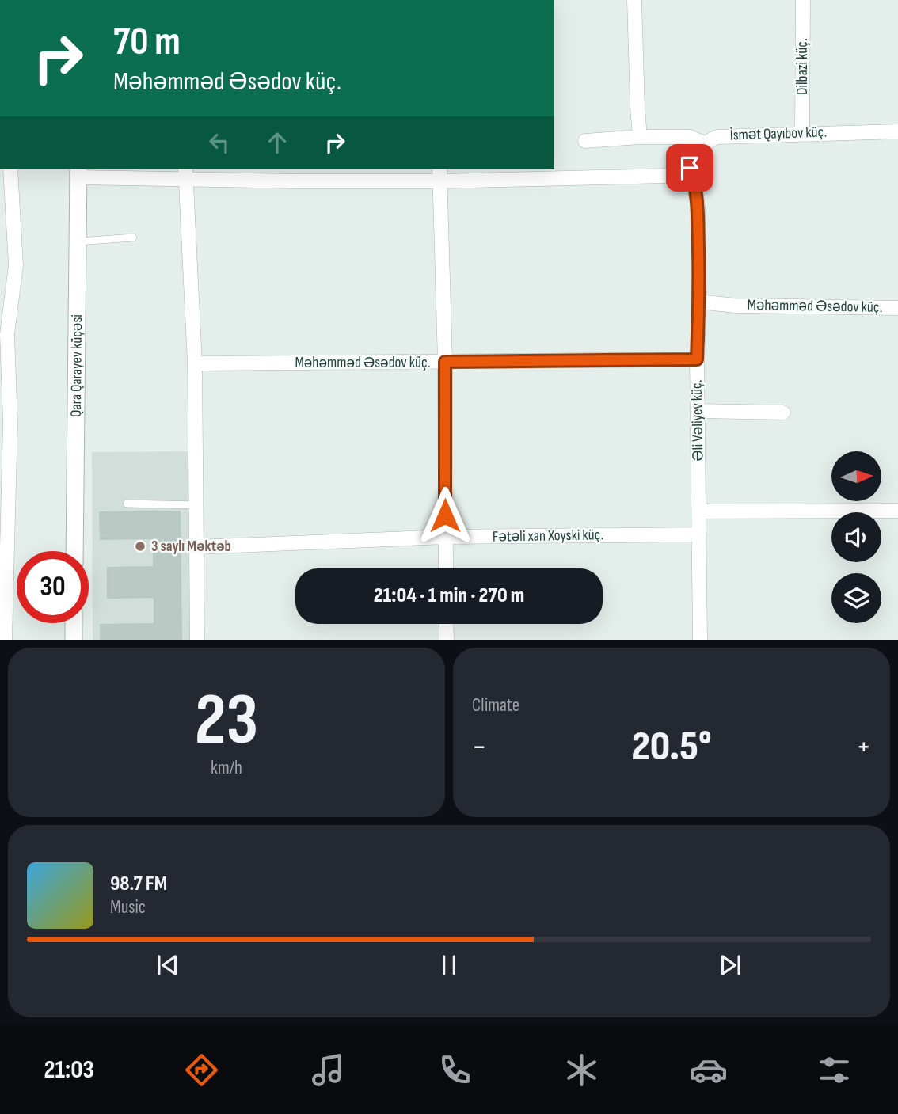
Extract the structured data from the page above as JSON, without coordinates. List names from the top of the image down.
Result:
{
  "streets": {
    "street": [
      "Dilbazi küç.",
      "İsmət Qayıbov küç.",
      "Məhəmməd Əsədov küç.",
      "Qara Qarayev küçəsi",
      "Əli Vəliyev küç.",
      "Fətəli xan Xoyski küç."
    ]
  },
  "crossings": [
    ["Dilbazi küç.", "İsmət Qayıbov küç."],
    ["Məhəmməd Əsədov küç.", "Əli Vəliyev küç."],
    ["Əli Vəliyev küç.", "Fətəli xan Xoyski küç."]
  ],
  "places": ["3 saylı Məktəb"],
  "north": "right",
  "page": {
    "turn": ["70 m", "Məhəmməd Əsədov küç."],
    "limit": "30",
    "trip": "21:04 · 1 min · 270 m",
    "tile": [
      ["23", "km/h"],
      "Climate"
    ],
    "heat": ["−", "20.5°", "+"],
    "song": ["98.7 FM", "Music"],
    "tabs": "21:03"
  }
}
